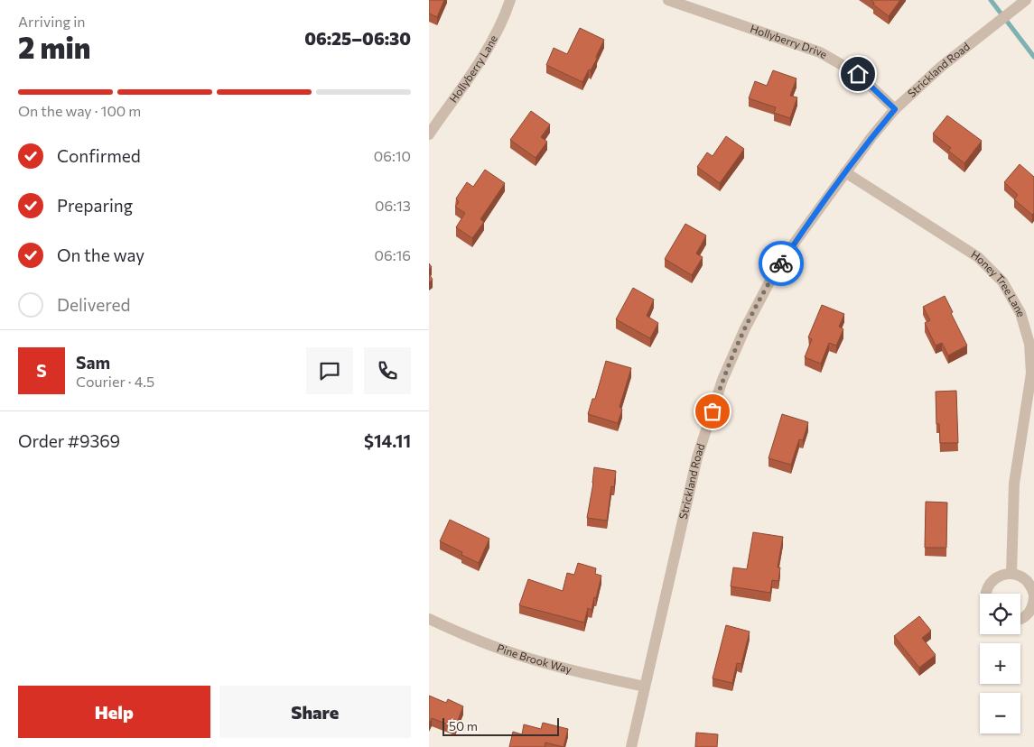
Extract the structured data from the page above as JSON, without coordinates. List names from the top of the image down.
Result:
{
  "streets": {
    "street": [
      "Hollyberry Drive",
      "Hollyberry Lane",
      "Strickland Road",
      "Honey Tree Lane",
      "Pine Brook Way"
    ]
  },
  "crossings": [
    ["Hollyberry Drive", "Strickland Road"],
    ["Strickland Road", "Honey Tree Lane"],
    ["Strickland Road", "Pine Brook Way"]
  ],
  "scale_bar": "50 m",
  "page": {
    "heading": ["2 min", "Arriving in", "06:25–06:30"],
    "panel": [
      "Sam",
      "Courier · 4.5",
      "Order #9369",
      "$14.11"
    ],
    "bar": "On the way · 100 m",
    "list": [
      ["Confirmed", "06:10"],
      ["Preparing", "06:13"],
      ["On the way", "06:16"],
      "Delivered"
    ],
    "round": "S",
    "map_buttons": ["+", "−"],
    "buttons": ["Help", "Share"],
    "scale": "50 m"
  }
}
